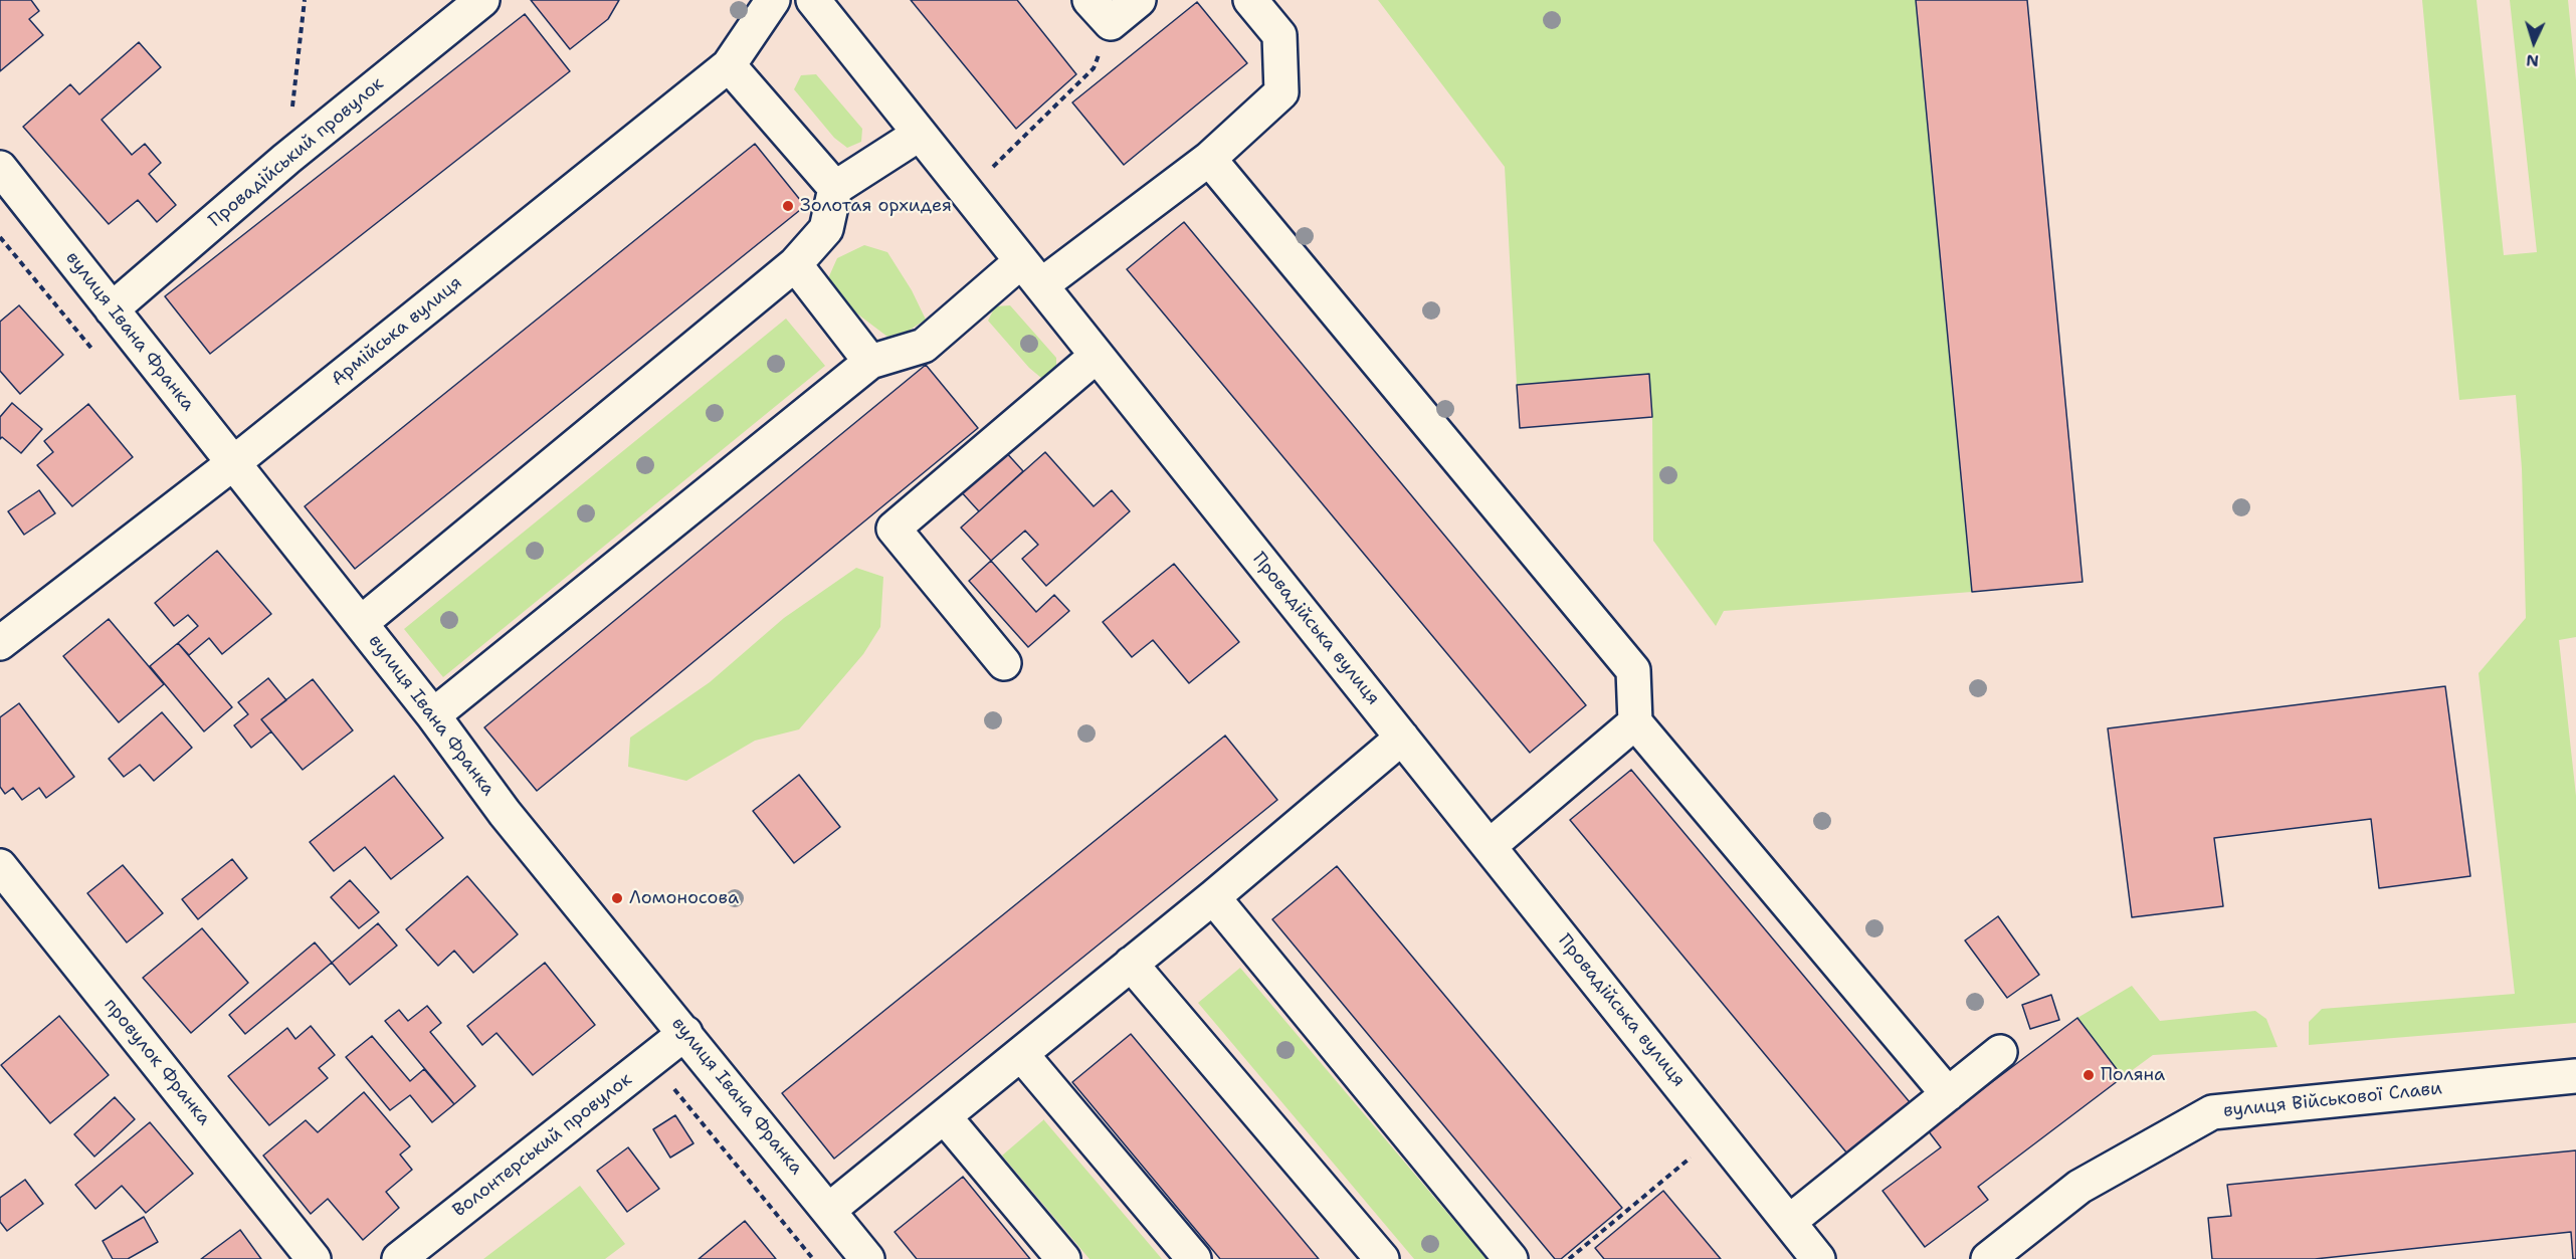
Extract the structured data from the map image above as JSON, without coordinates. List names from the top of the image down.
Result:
{
  "streets": {
    "street": [
      "Провадійський провулок",
      "вулиця Івана Франка",
      "Армійська вулиця",
      "Провадійська вулиця",
      "провулок Франка",
      "вулиця Військової Слави",
      "Волонтерський провулок"
    ]
  },
  "crossings": [
    ["Провадійський провулок", "вулиця Івана Франка"],
    ["вулиця Івана Франка", "Армійська вулиця"],
    ["вулиця Івана Франка", "Волонтерський провулок"]
  ],
  "places": ["Золотая орхидея", "Ломоносова", "Поляна"],
  "north": "bottom"
}
